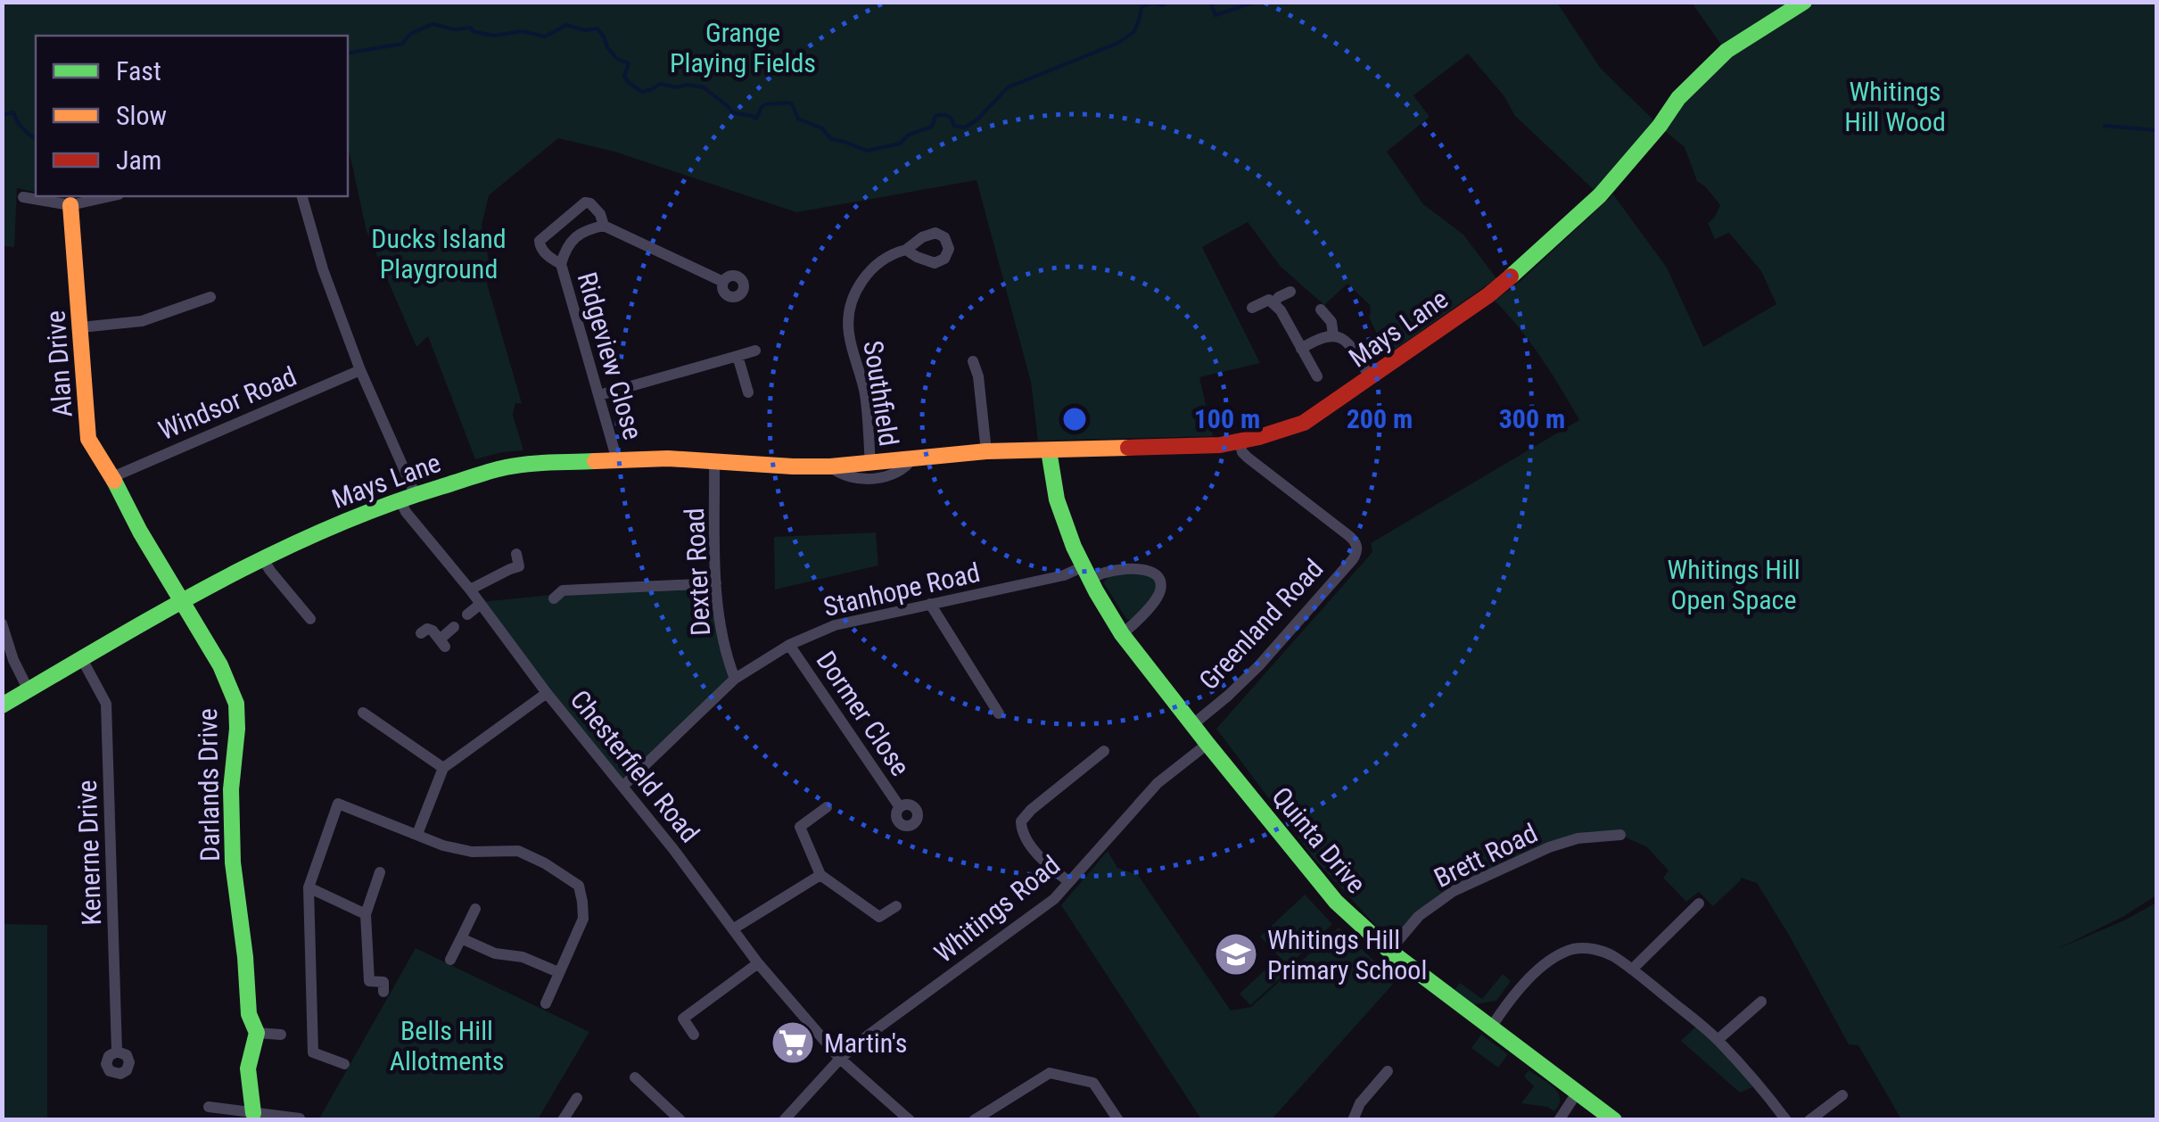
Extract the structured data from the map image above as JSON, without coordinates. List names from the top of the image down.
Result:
{
  "streets": {
    "street": [
      "Mays Lane",
      "Ridgeview Close",
      "Alan Drive",
      "Southfield",
      "Windsor Road",
      "Dexter Road",
      "Stanhope Road",
      "Greenland Road",
      "Dormer Close",
      "Chesterfield Road",
      "Darlands Drive",
      "Quinta Drive",
      "Kenerne Drive",
      "Brett Road",
      "Whitings Road"
    ]
  },
  "crossings": [
    ["Mays Lane", "Ridgeview Close"],
    ["Mays Lane", "Alan Drive"],
    ["Mays Lane", "Southfield"],
    ["Mays Lane", "Dexter Road"],
    ["Mays Lane", "Greenland Road"],
    ["Mays Lane", "Chesterfield Road"],
    ["Mays Lane", "Darlands Drive"],
    ["Mays Lane", "Quinta Drive"],
    ["Mays Lane", "Kenerne Drive"],
    ["Alan Drive", "Windsor Road"],
    ["Alan Drive", "Darlands Drive"],
    ["Windsor Road", "Chesterfield Road"],
    ["Dexter Road", "Stanhope Road"],
    ["Stanhope Road", "Dormer Close"],
    ["Stanhope Road", "Chesterfield Road"],
    ["Stanhope Road", "Quinta Drive"],
    ["Greenland Road", "Quinta Drive"],
    ["Chesterfield Road", "Whitings Road"],
    ["Quinta Drive", "Brett Road"],
    ["Quinta Drive", "Whitings Road"]
  ],
  "parks": [
    "Grange Playing Fields",
    "Whitings Hill Wood",
    "Ducks Island Playground",
    "Whitings Hill Open Space",
    "Bells Hill Allotments"
  ],
  "places": {
    "school or university": ["Whitings Hill Primary School"],
    "supermarket": ["Martin's"]
  },
  "legend": ["Fast", "Slow", "Jam"],
  "rings": ["100 m", "200 m", "300 m"]
}
